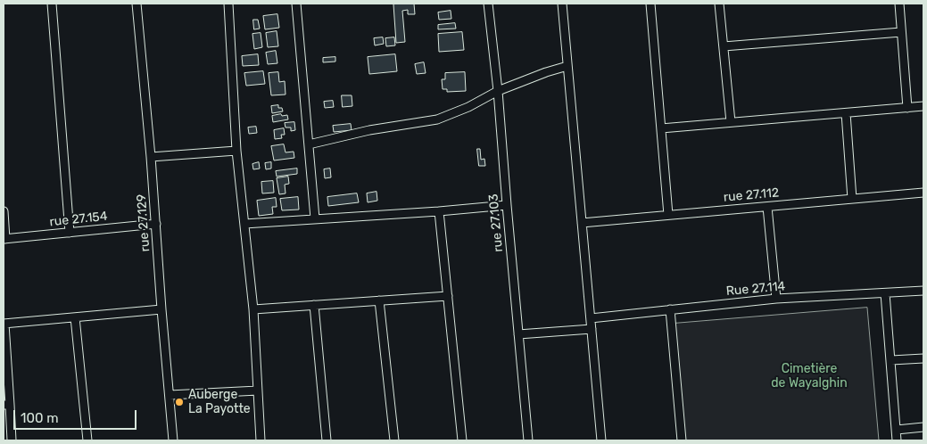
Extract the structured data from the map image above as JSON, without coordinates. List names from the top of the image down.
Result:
{
  "streets": {
    "street": [
      "rue 27.112",
      "rue 27.154",
      "rue 27.129",
      "rue 27.103",
      "Rue 27.114"
    ]
  },
  "crossings": [
    ["rue 27.154", "rue 27.129"]
  ],
  "parks": ["Cimetière de Wayalghin"],
  "places": ["Auberge La Payotte"],
  "scale_bar": "100 m"
}
